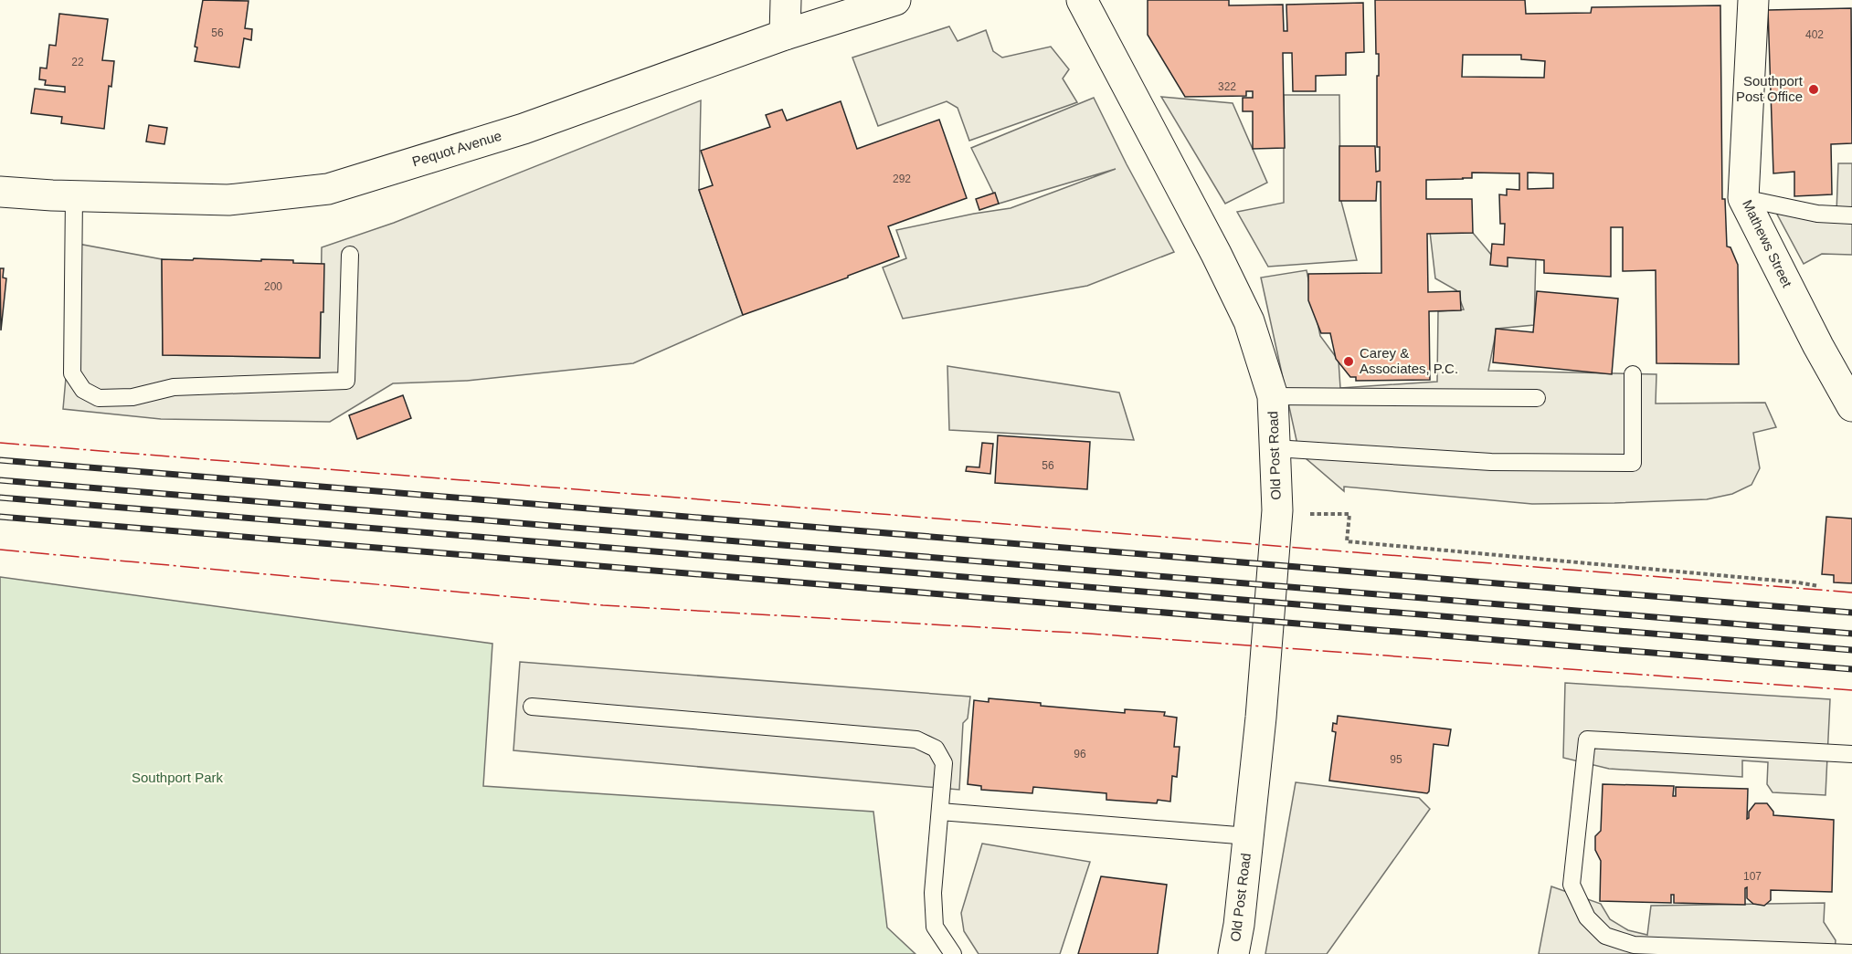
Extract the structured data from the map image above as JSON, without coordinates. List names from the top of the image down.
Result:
{
  "streets": {
    "street": ["Pequot Avenue", "Mathews Street", "Old Post Road"]
  },
  "parks": ["Southport Park"],
  "places": ["Southport Post Office", "Carey & Associates, P.C."],
  "house_numbers": [
    "56",
    "402",
    "22",
    "322",
    "292",
    "200",
    "56",
    "96",
    "95",
    "107"
  ]
}
